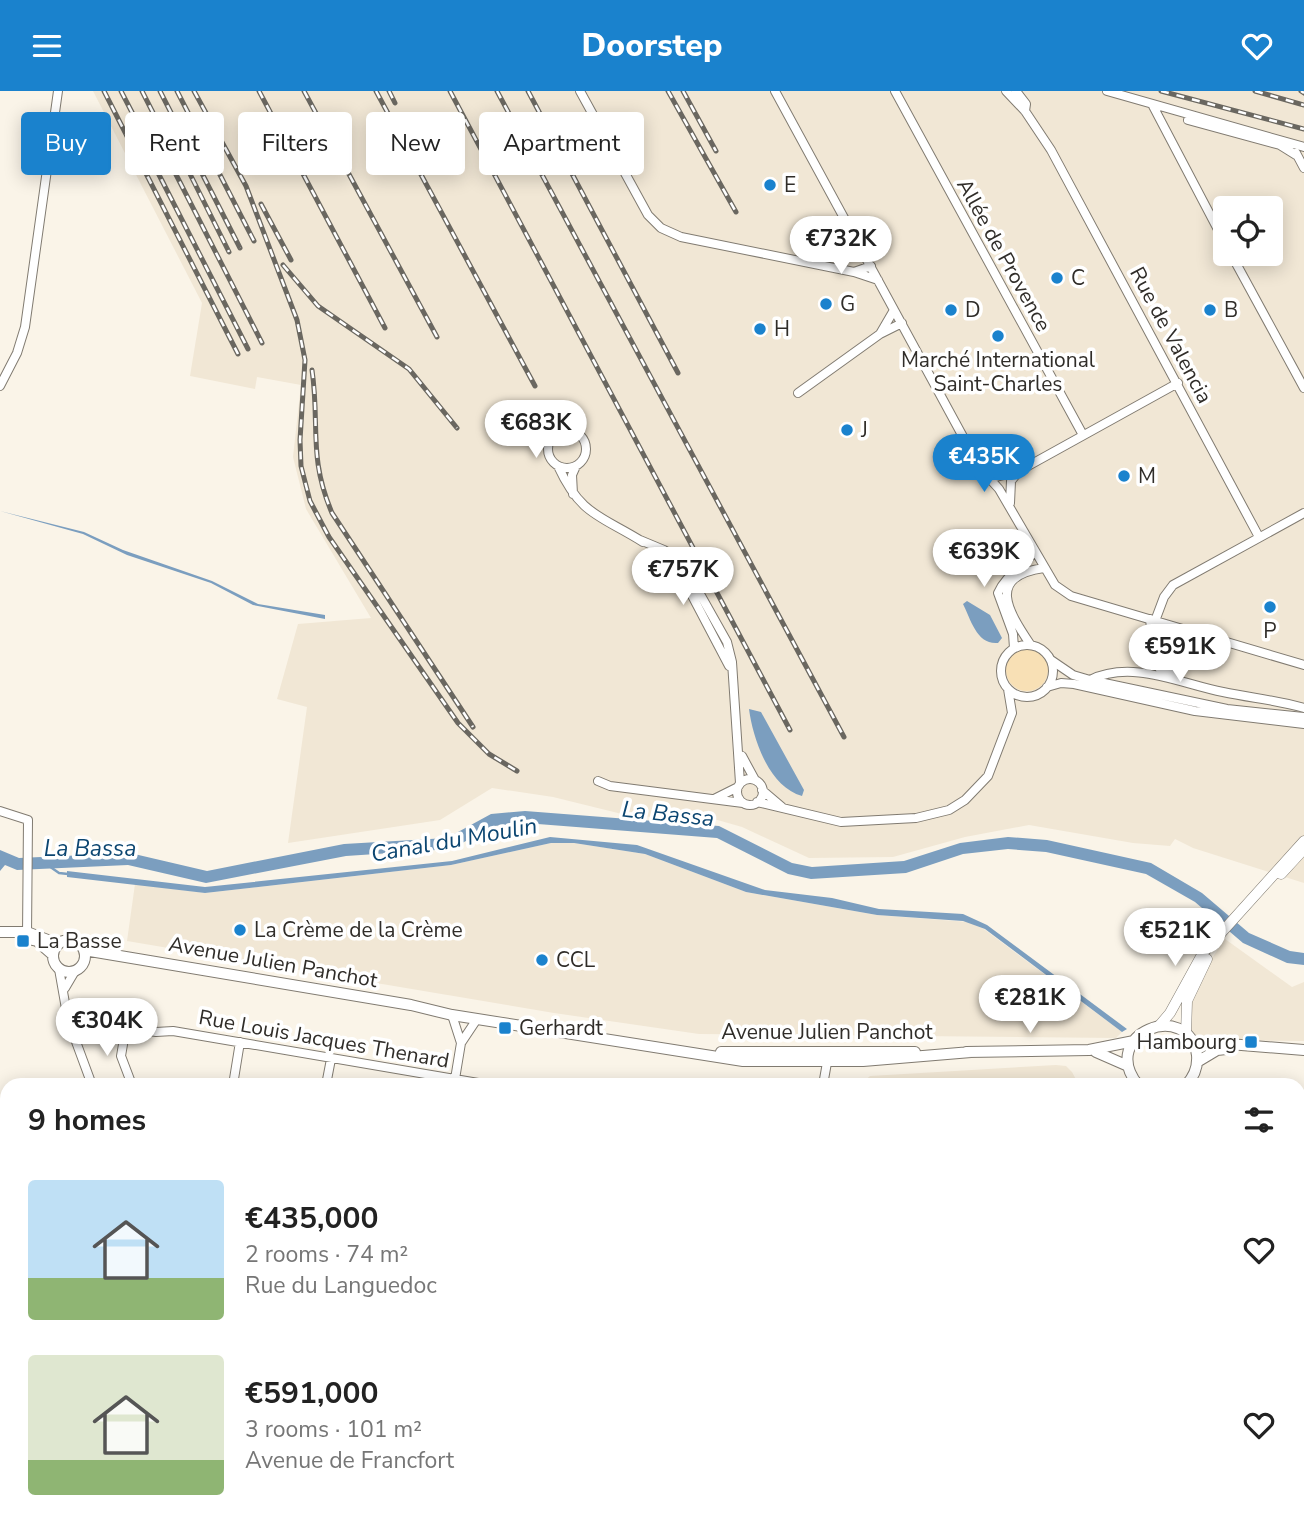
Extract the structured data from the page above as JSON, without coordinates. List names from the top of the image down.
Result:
{
  "streets": {
    "main road": ["Avenue Julien Panchot"],
    "street": ["Allée de Provence", "Rue de Valencia", "Rue Louis Jacques Thenard"]
  },
  "water": ["La Bassa", "Canal du Moulin"],
  "places": {
    "other": [
      "E",
      "C",
      "G",
      "D",
      "B",
      "H",
      "Marché International Saint-Charles",
      "J",
      "M",
      "P",
      "La Crème de la Crème",
      "CCL"
    ],
    "transit": ["La Basse", "Gerhardt", "Hambourg"]
  },
  "page": {
    "header": "Doorstep",
    "chip": [
      "Buy",
      "Rent",
      "Filters",
      "New",
      "Apartment"
    ],
    "price": [
      "€732K",
      "€683K",
      "€435K",
      "€639K",
      "€757K",
      "€591K",
      "€521K",
      "€281K",
      "€304K"
    ],
    "heading": "9 homes",
    "list": [
      {
        "name": "€435,000",
        "note": "2 rooms · 74 m² · Rue du Languedoc"
      },
      {
        "name": "€591,000",
        "note": "3 rooms · 101 m² · Avenue de Francfort"
      }
    ]
  }
}
